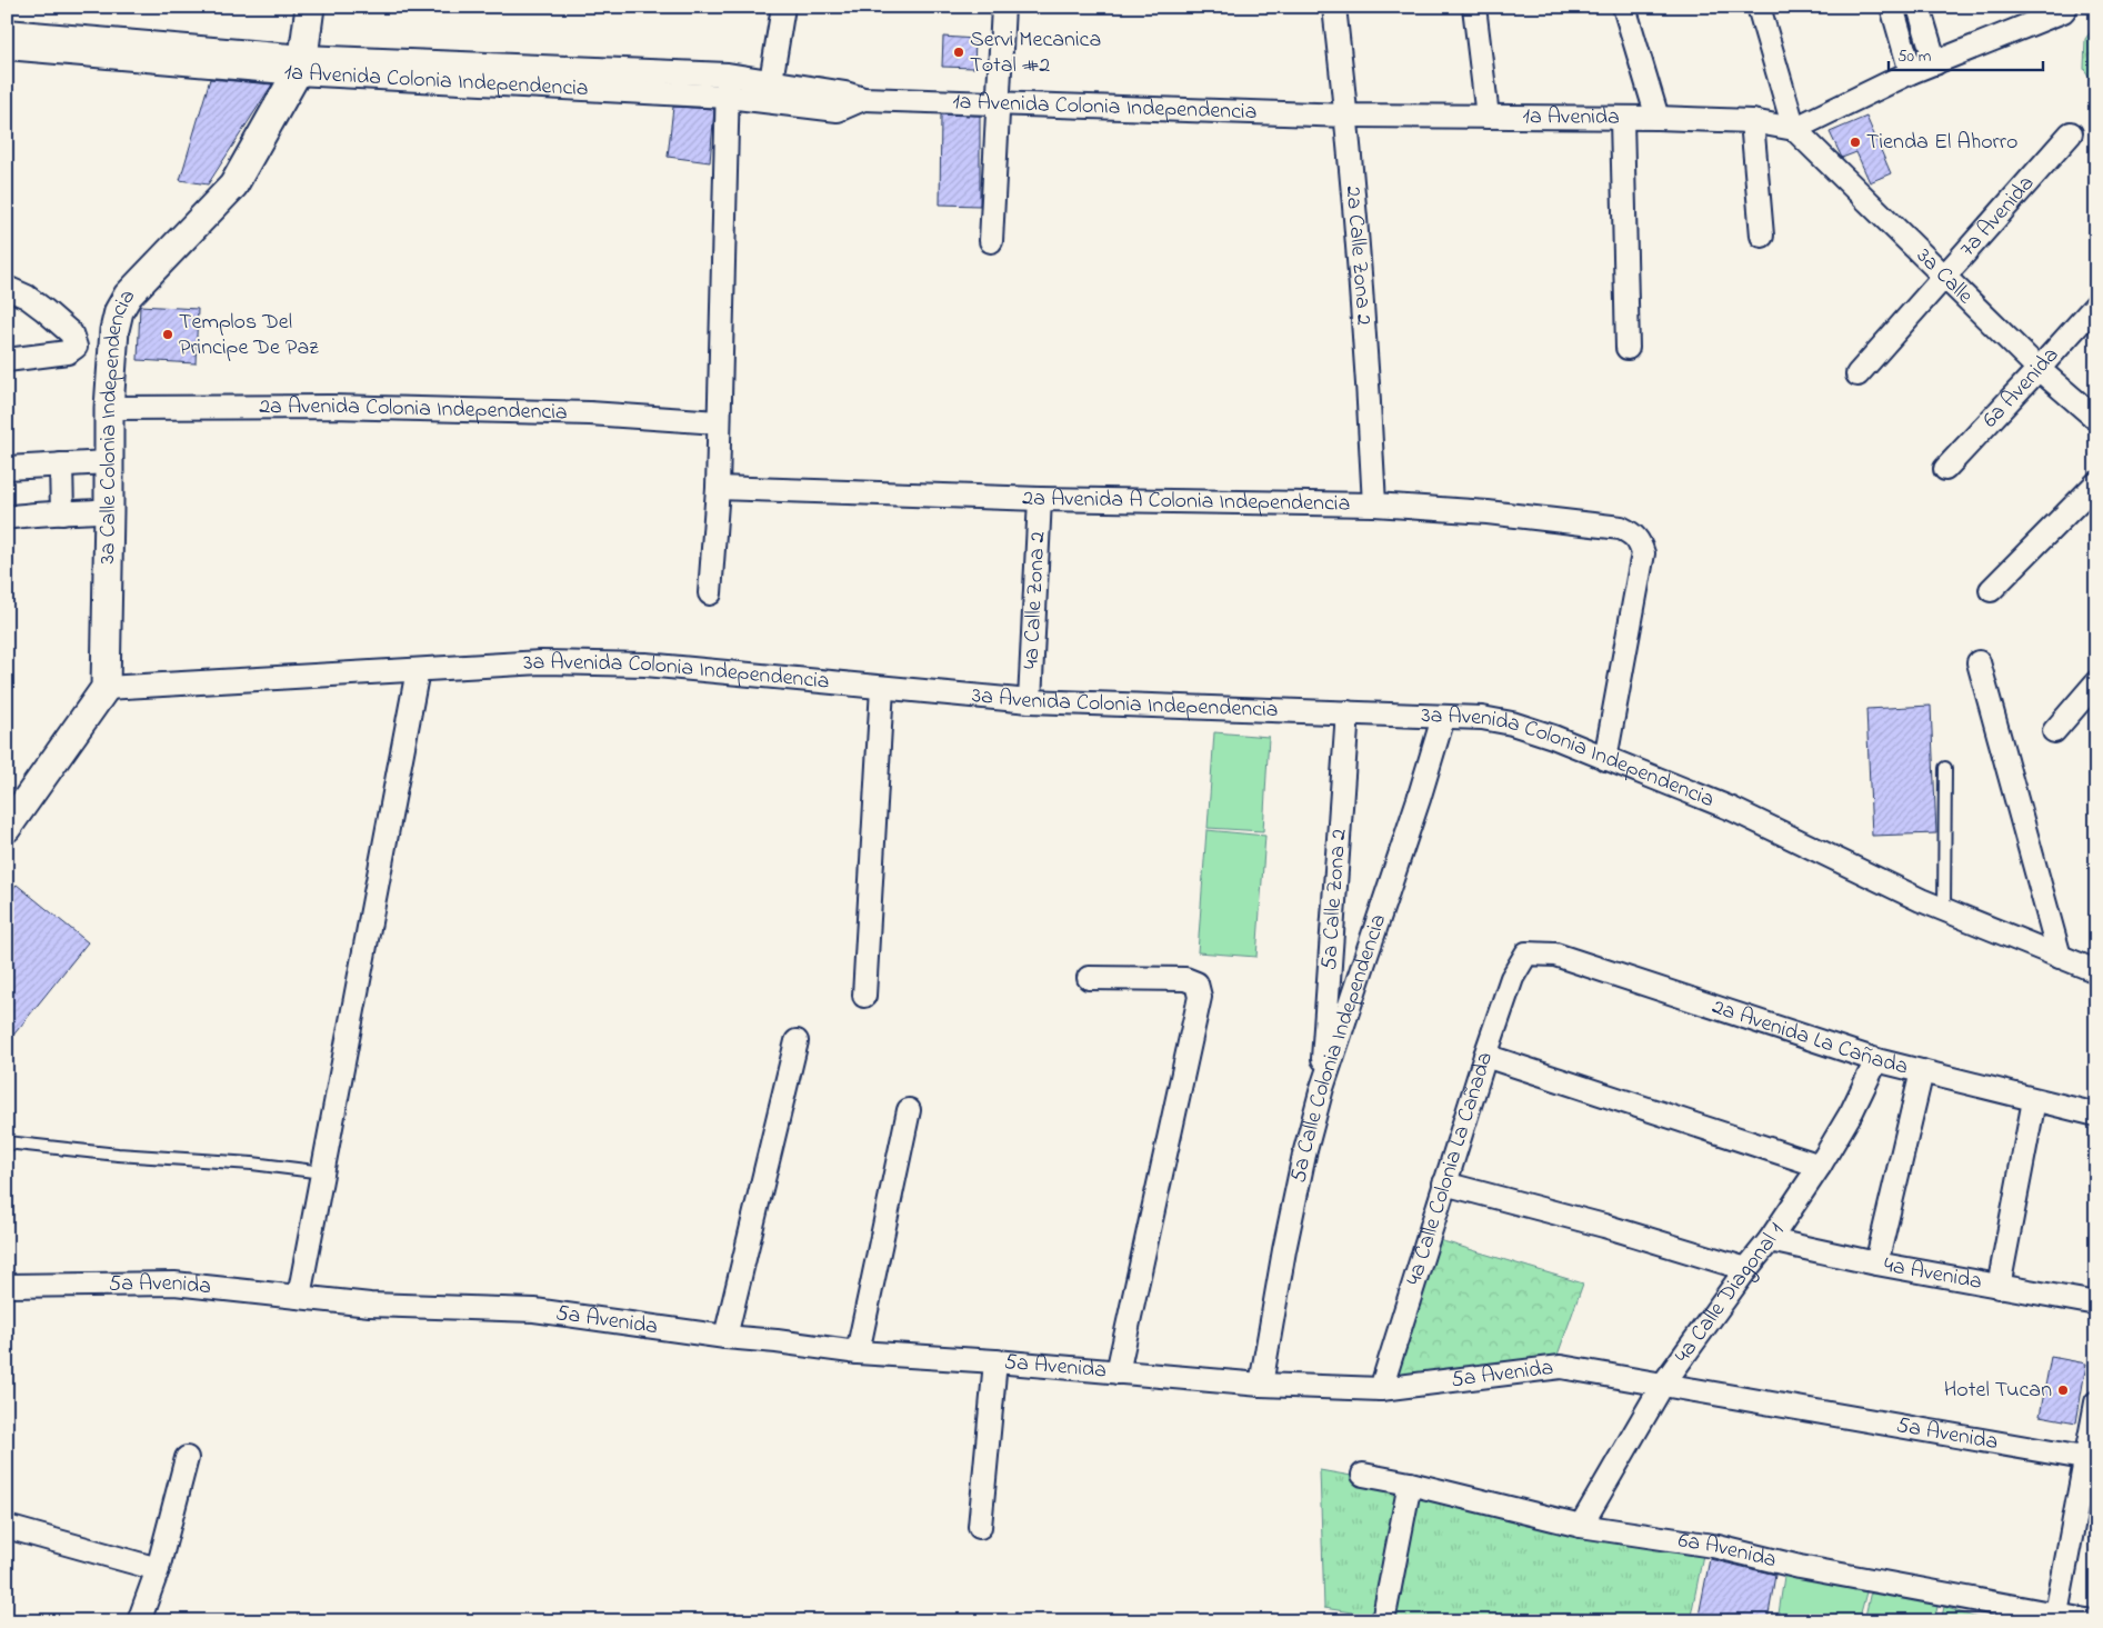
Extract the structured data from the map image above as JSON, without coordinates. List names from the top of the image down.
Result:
{
  "streets": {
    "street": [
      "1a Avenida Colonia Independencia",
      "1a Avenida",
      "7a Avenida",
      "2a Calle Zona 2",
      "3a Calle",
      "6a Avenida",
      "2a Avenida Colonia Independencia",
      "3a Calle Colonia Independencia",
      "2a Avenida A Colonia Independencia",
      "4a Calle Zona 2",
      "3a Avenida Colonia Independencia",
      "5a Calle Zona 2",
      "2a Avenida La Cañada",
      "5a Calle Colonia Independencia",
      "4a Calle Colonia La Cañada",
      "4a Avenida",
      "5a Avenida",
      "4a Calle Diagonal 1"
    ]
  },
  "crossings": [
    ["1a Avenida Colonia Independencia", "1a Avenida"],
    ["1a Avenida Colonia Independencia", "2a Calle Zona 2"],
    ["1a Avenida Colonia Independencia", "3a Calle Colonia Independencia"],
    ["1a Avenida", "2a Calle Zona 2"],
    ["1a Avenida", "3a Calle"],
    ["7a Avenida", "3a Calle"],
    ["2a Calle Zona 2", "2a Avenida A Colonia Independencia"],
    ["3a Calle", "6a Avenida"],
    ["6a Avenida", "4a Calle Diagonal 1"],
    ["2a Avenida Colonia Independencia", "3a Calle Colonia Independencia"],
    ["3a Calle Colonia Independencia", "3a Avenida Colonia Independencia"],
    ["2a Avenida A Colonia Independencia", "4a Calle Zona 2"],
    ["2a Avenida A Colonia Independencia", "3a Avenida Colonia Independencia"],
    ["4a Calle Zona 2", "3a Avenida Colonia Independencia"],
    ["3a Avenida Colonia Independencia", "5a Calle Zona 2"],
    ["3a Avenida Colonia Independencia", "5a Calle Colonia Independencia"],
    ["5a Calle Zona 2", "5a Calle Colonia Independencia"],
    ["2a Avenida La Cañada", "4a Calle Colonia La Cañada"],
    ["2a Avenida La Cañada", "4a Calle Diagonal 1"],
    ["5a Calle Colonia Independencia", "5a Avenida"],
    ["4a Calle Colonia La Cañada", "5a Avenida"],
    ["4a Avenida", "4a Calle Diagonal 1"],
    ["5a Avenida", "4a Calle Diagonal 1"]
  ],
  "places": [
    "Servi Mecanica Total #2",
    "Tienda El Ahorro",
    "Templos Del Principe De Paz",
    "Hotel Tucan"
  ],
  "scale_bar": "50 m"
}
